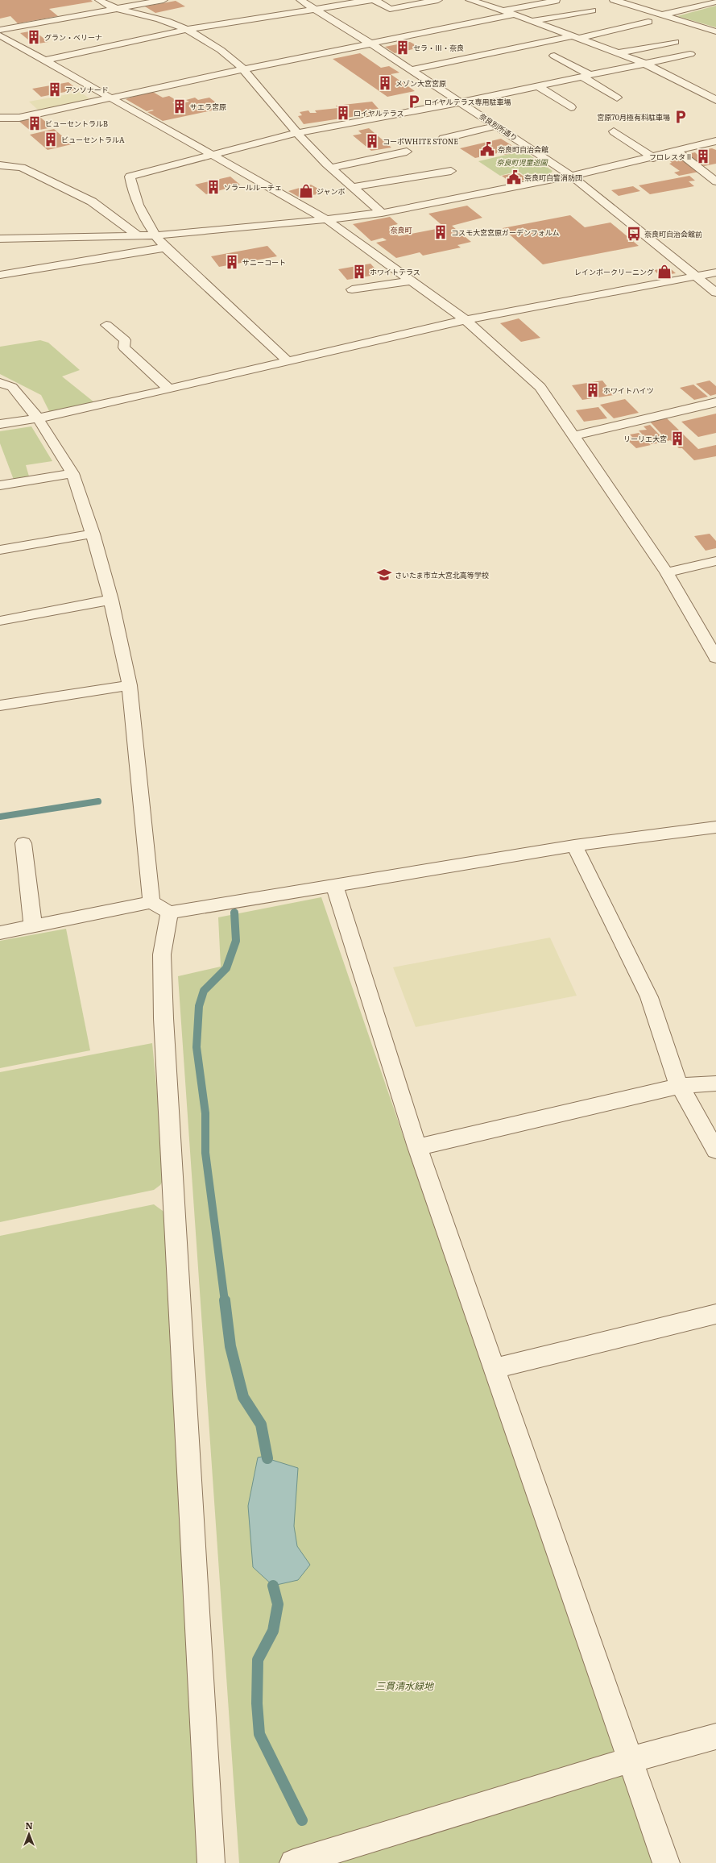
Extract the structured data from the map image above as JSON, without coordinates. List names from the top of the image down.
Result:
{
  "streets": {
    "street": ["奈良別所通り"]
  },
  "districts": ["奈良町"],
  "parks": ["奈良町児童遊園", "三貫清水緑地"],
  "places": {
    "building": [
      "グラン・ベリーナ",
      "セラ・Ⅲ・奈良",
      "メゾン大宮宮原",
      "アンソナード",
      "サエラ宮原",
      "ロイヤルテラス",
      "ビューセントラルB",
      "ビューセントラルA",
      "コーポWHITE STONE",
      "フロレスタⅡ",
      "ソラールルーチェ",
      "コスモ大宮宮原ガーデンフォルム",
      "サニーコート",
      "ホワイトテラス",
      "ホワイトハイツ",
      "リーリエ大宮"
    ],
    "parking": ["ロイヤルテラス専用駐車場", "宮原70月極有料駐車場"],
    "public building": ["奈良町自治会館", "奈良町自警消防団"],
    "shop": ["ジャンボ", "レインボークリーニング"],
    "bus stop": ["奈良町自治会館前"],
    "school or university": ["さいたま市立大宮北高等学校"]
  },
  "north": "top"
}
